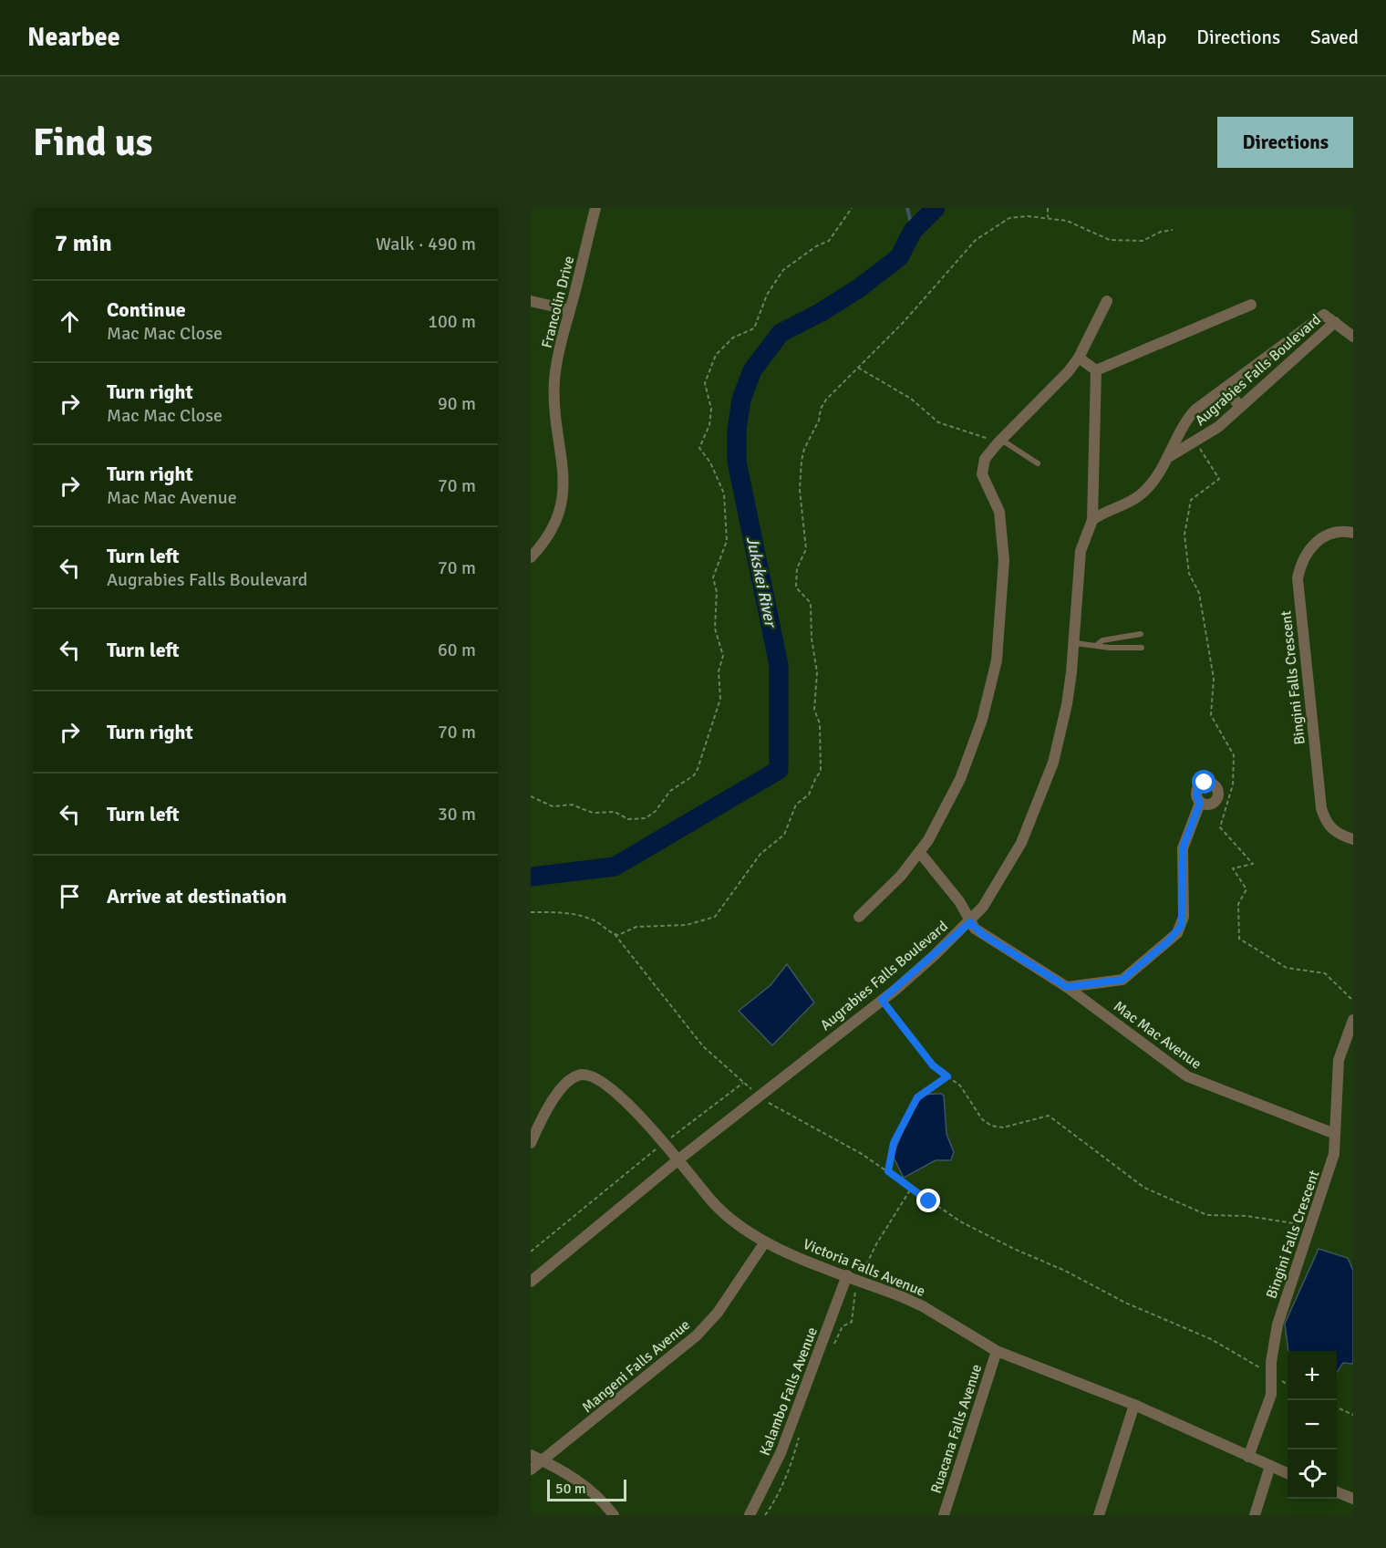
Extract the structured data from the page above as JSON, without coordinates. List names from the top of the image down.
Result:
{
  "streets": {
    "street": [
      "Francolin Drive",
      "Augrabies Falls Boulevard",
      "Bingini Falls Crescent",
      "Mac Mac Avenue",
      "Victoria Falls Avenue",
      "Mangeni Falls Avenue",
      "Kalambo Falls Avenue",
      "Ruacana Falls Avenue"
    ]
  },
  "crossings": [
    ["Augrabies Falls Boulevard", "Mac Mac Avenue"],
    ["Augrabies Falls Boulevard", "Victoria Falls Avenue"],
    ["Bingini Falls Crescent", "Mac Mac Avenue"],
    ["Bingini Falls Crescent", "Victoria Falls Avenue"],
    ["Victoria Falls Avenue", "Mangeni Falls Avenue"],
    ["Victoria Falls Avenue", "Kalambo Falls Avenue"],
    ["Victoria Falls Avenue", "Ruacana Falls Avenue"]
  ],
  "water": ["Jukskei River"],
  "scale_bar": "50 m",
  "page": {
    "header": "Nearbee",
    "nav": ["Map", "Directions", "Saved"],
    "buttons": "Directions",
    "title": "Find us",
    "heading": ["7 min", "Walk · 490 m"],
    "list": [
      ["Continue", "Mac Mac Close", "100 m"],
      ["Turn right", "Mac Mac Close", "90 m"],
      ["Turn right", "Mac Mac Avenue", "70 m"],
      ["Turn left", "Augrabies Falls Boulevard", "70 m"],
      ["Turn left", "60 m"],
      ["Turn right", "70 m"],
      ["Turn left", "30 m"],
      "Arrive at destination"
    ],
    "map_buttons": ["+", "−"],
    "scale": "50 m"
  }
}
